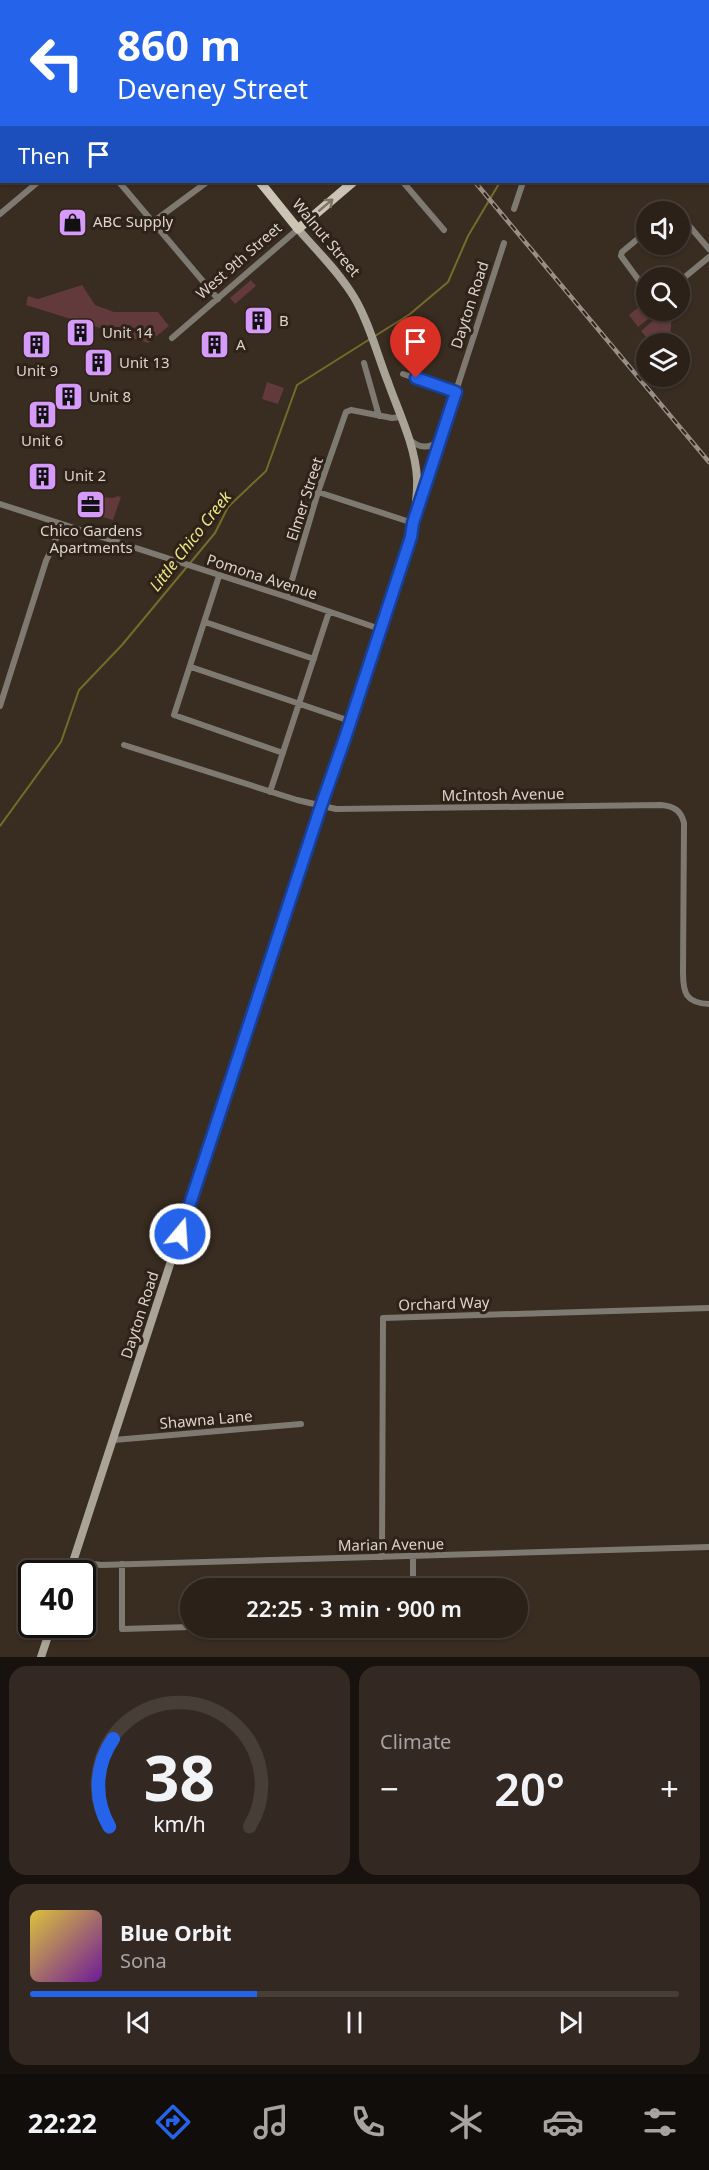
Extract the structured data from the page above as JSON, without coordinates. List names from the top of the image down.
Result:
{
  "streets": {
    "main road": ["Walnut Street", "West 9th Street"],
    "street": [
      "Dayton Road",
      "Elmer Street",
      "Pomona Avenue",
      "McIntosh Avenue",
      "Orchard Way",
      "Shawna Lane",
      "Marian Avenue"
    ]
  },
  "crossings": [
    ["Walnut Street", "West 9th Street"],
    ["Walnut Street", "Dayton Road"],
    ["Dayton Road", "Pomona Avenue"],
    ["Dayton Road", "McIntosh Avenue"],
    ["Dayton Road", "Shawna Lane"],
    ["Elmer Street", "Pomona Avenue"],
    ["Orchard Way", "Marian Avenue"]
  ],
  "water": ["Little Chico Creek"],
  "places": {
    "shop": ["ABC Supply"],
    "building": [
      "B",
      "Unit 14",
      "Unit 9",
      "A",
      "Unit 13",
      "Unit 8",
      "Unit 6",
      "Unit 2"
    ],
    "office": ["Chico Gardens Apartments"]
  },
  "page": {
    "turn": ["860 m", "Deveney Street"],
    "then": "Then",
    "limit": "40",
    "trip": "22:25 · 3 min · 900 m",
    "tile": "Climate",
    "heat": ["−", "20°", "+"],
    "song": ["Blue Orbit", "Sona"],
    "tabs": "22:22",
    "gauge": ["38", "km/h"]
  }
}
